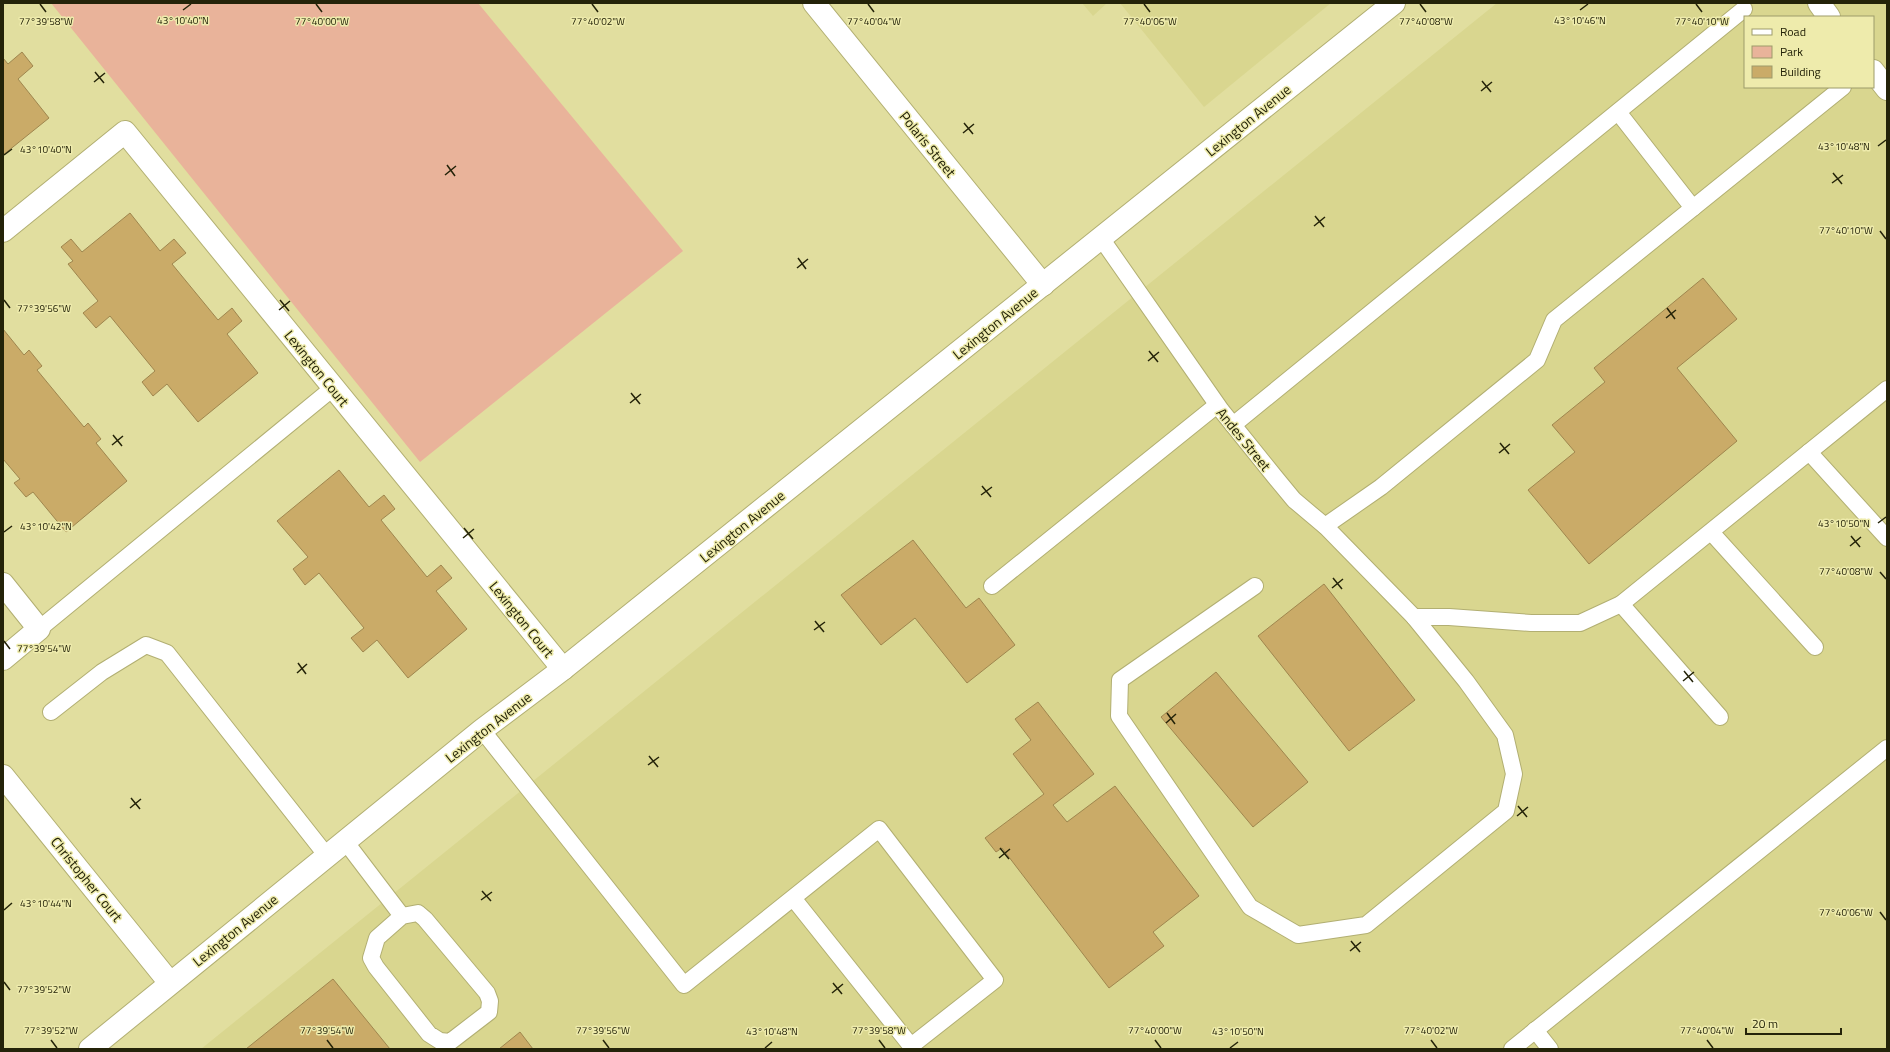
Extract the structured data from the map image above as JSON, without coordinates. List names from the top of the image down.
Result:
{
  "streets": {
    "main road": [
      "Lexington Avenue",
      "Polaris Street",
      "Lexington Court",
      "Christopher Court"
    ],
    "lane": ["Andes Street"]
  },
  "crossings": [
    ["Lexington Avenue", "Polaris Street"],
    ["Lexington Avenue", "Lexington Court"],
    ["Lexington Avenue", "Andes Street"],
    ["Lexington Avenue", "Christopher Court"]
  ],
  "legend": ["Road", "Park", "Building"],
  "scale_bar": "20 m",
  "coordinates": [
    "43°10'40\"N",
    "43°10'46\"N",
    "77°39'58\"W",
    "77°40'00\"W",
    "77°40'02\"W",
    "77°40'04\"W",
    "77°40'08\"W",
    "77°40'06\"W",
    "77°40'10\"W",
    "43°10'48\"N",
    "77°39'56\"W",
    "43°10'50\"N",
    "43°10'42\"N",
    "77°39'54\"W",
    "43°10'44\"N",
    "77°39'52\"W"
  ]
}
